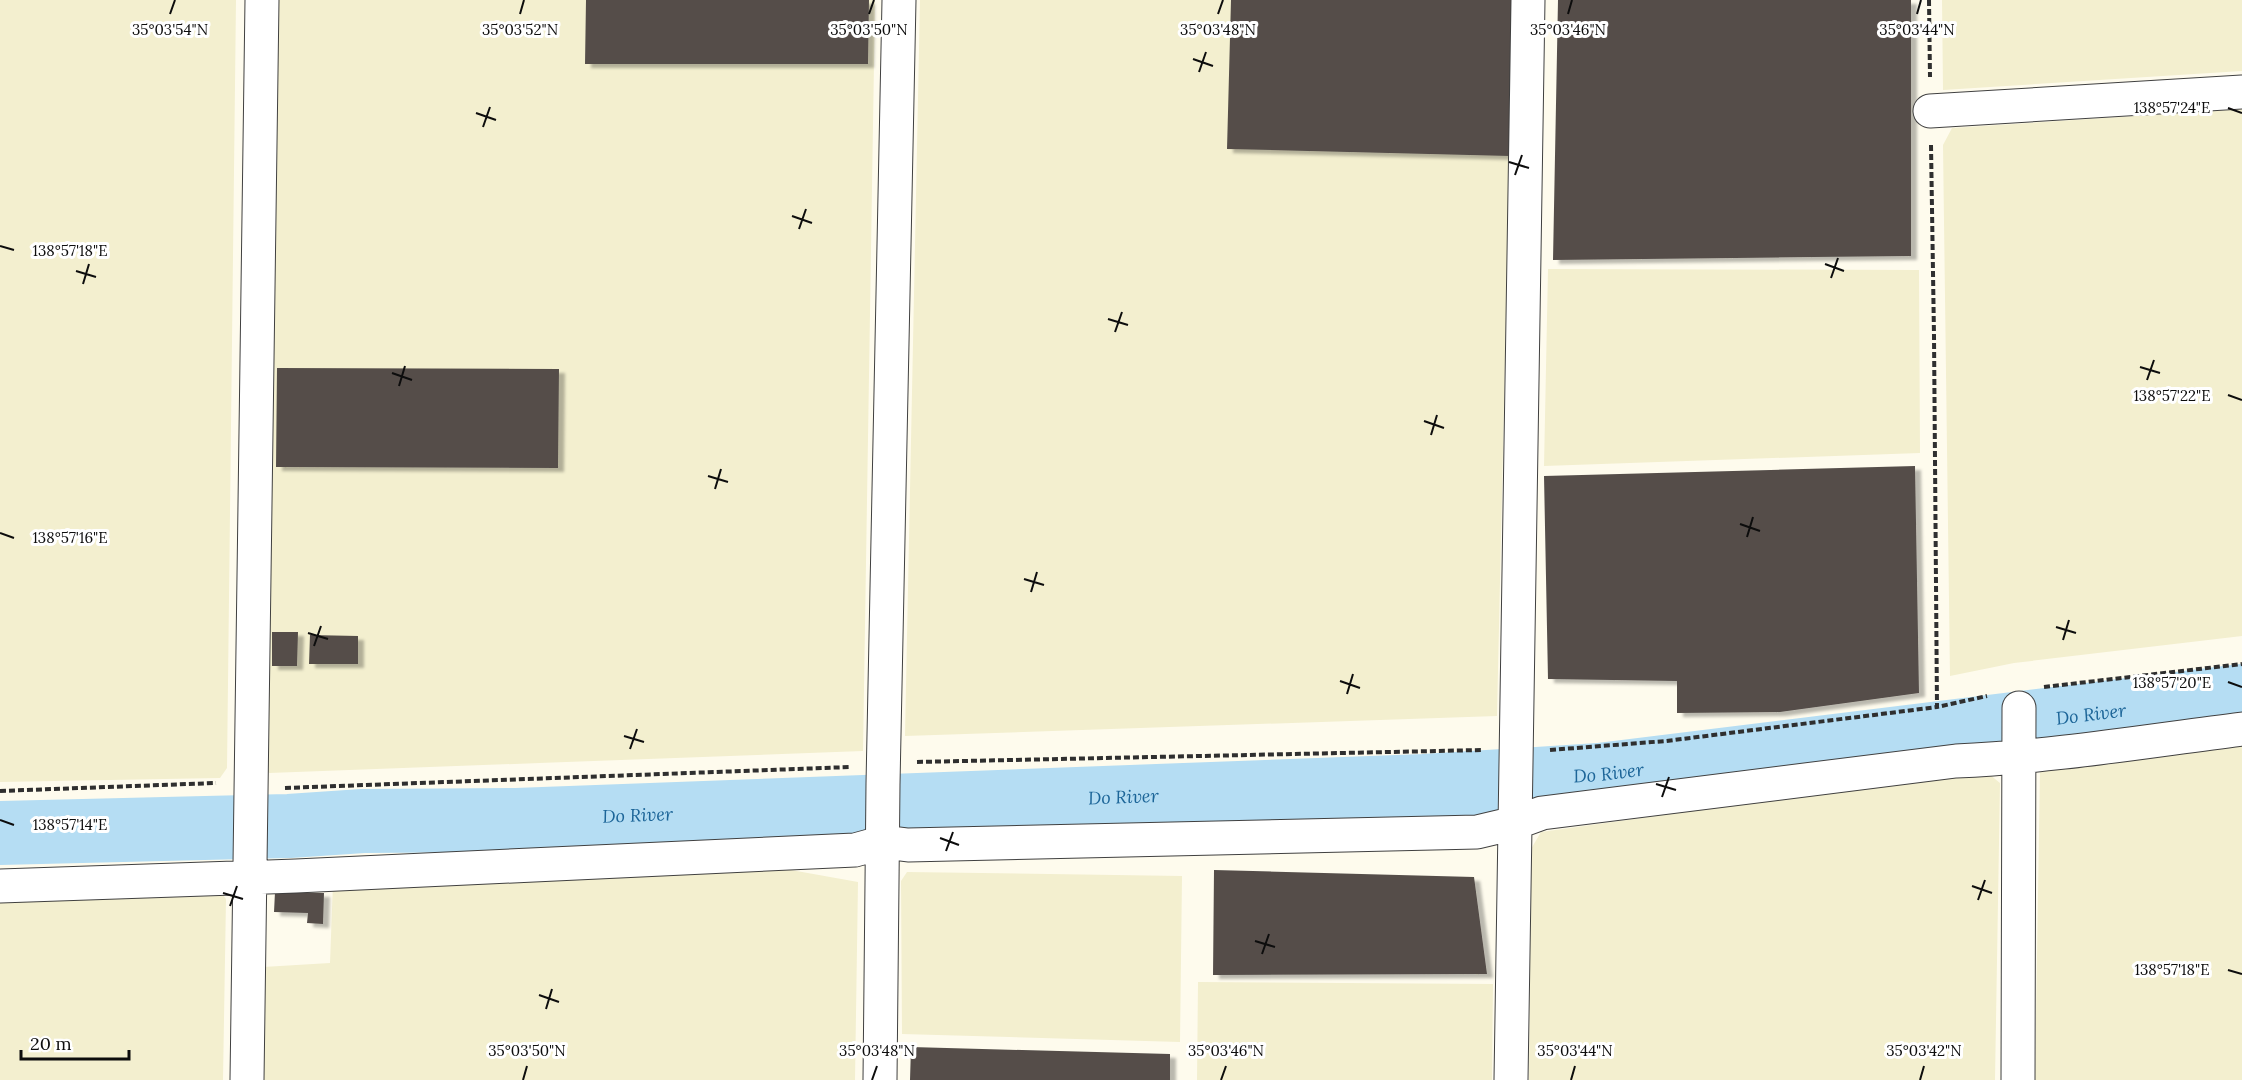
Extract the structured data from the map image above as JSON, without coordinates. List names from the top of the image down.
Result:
{
  "water": ["Do River"],
  "scale_bar": "20 m",
  "coordinates": [
    "35°03'54\"N",
    "35°03'52\"N",
    "35°03'50\"N",
    "35°03'48\"N",
    "35°03'46\"N",
    "35°03'44\"N",
    "138°57'24\"E",
    "138°57'18\"E",
    "138°57'22\"E",
    "138°57'16\"E",
    "138°57'20\"E",
    "138°57'14\"E",
    "35°03'42\"N"
  ]
}
